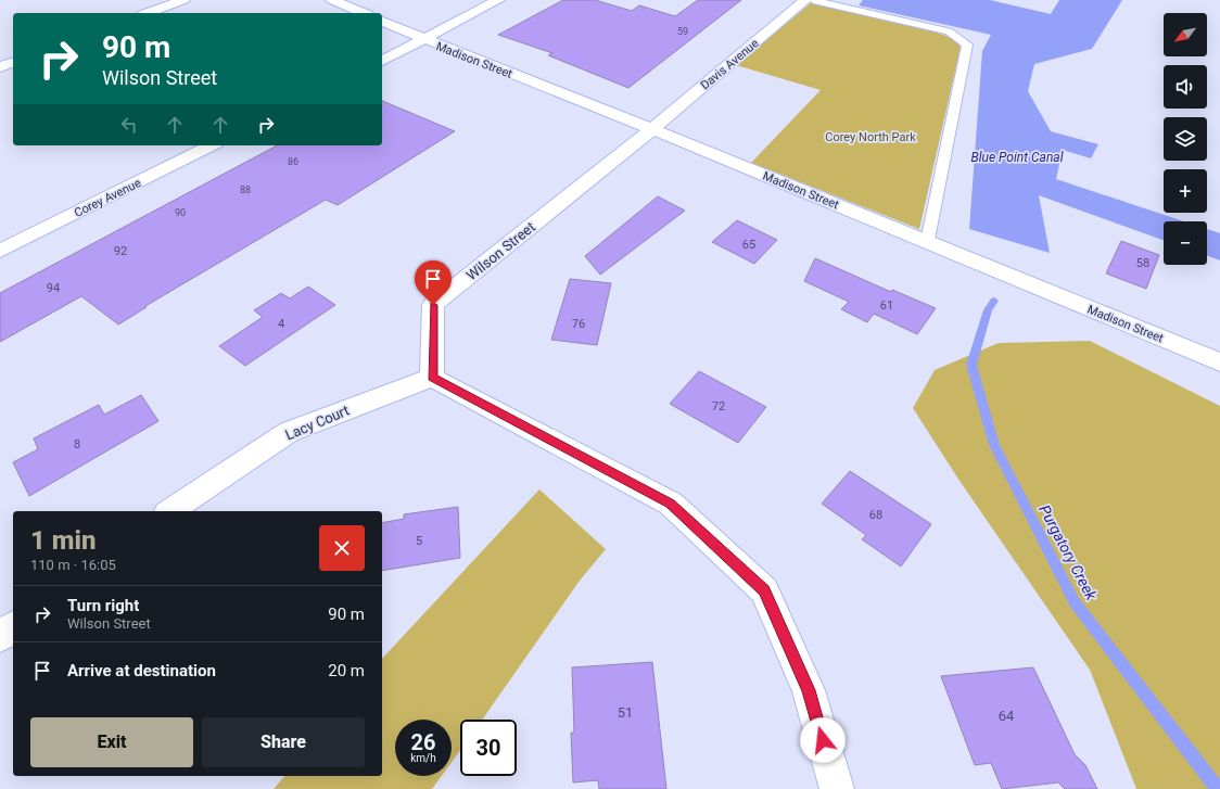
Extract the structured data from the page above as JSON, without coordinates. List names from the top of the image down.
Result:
{
  "streets": {
    "street": [
      "Madison Street",
      "Davis Avenue",
      "Corey Avenue",
      "Wilson Street",
      "Lacy Court"
    ]
  },
  "crossings": [
    ["Madison Street", "Davis Avenue"],
    ["Madison Street", "Wilson Street"],
    ["Davis Avenue", "Wilson Street"],
    ["Wilson Street", "Lacy Court"]
  ],
  "water": ["Blue Point Canal", "Purgatory Creek"],
  "parks": ["Corey North Park"],
  "house_numbers": [
    "59",
    "86",
    "88",
    "90",
    "65",
    "92",
    "58",
    "94",
    "61",
    "4",
    "76",
    "72",
    "8",
    "68",
    "5",
    "51",
    "64"
  ],
  "north": "bottom left",
  "page": {
    "map_buttons": ["+", "−"],
    "turn": ["90 m", "Wilson Street"],
    "heading": ["1 min", "110 m · 16:05"],
    "list": [
      {
        "name": "Turn right",
        "note": "Wilson Street",
        "value": "90 m"
      },
      {
        "name": "Arrive at destination",
        "value": "20 m"
      }
    ],
    "buttons": ["Exit", "Share"],
    "speed": "26 km/h",
    "limit": "30"
  }
}
